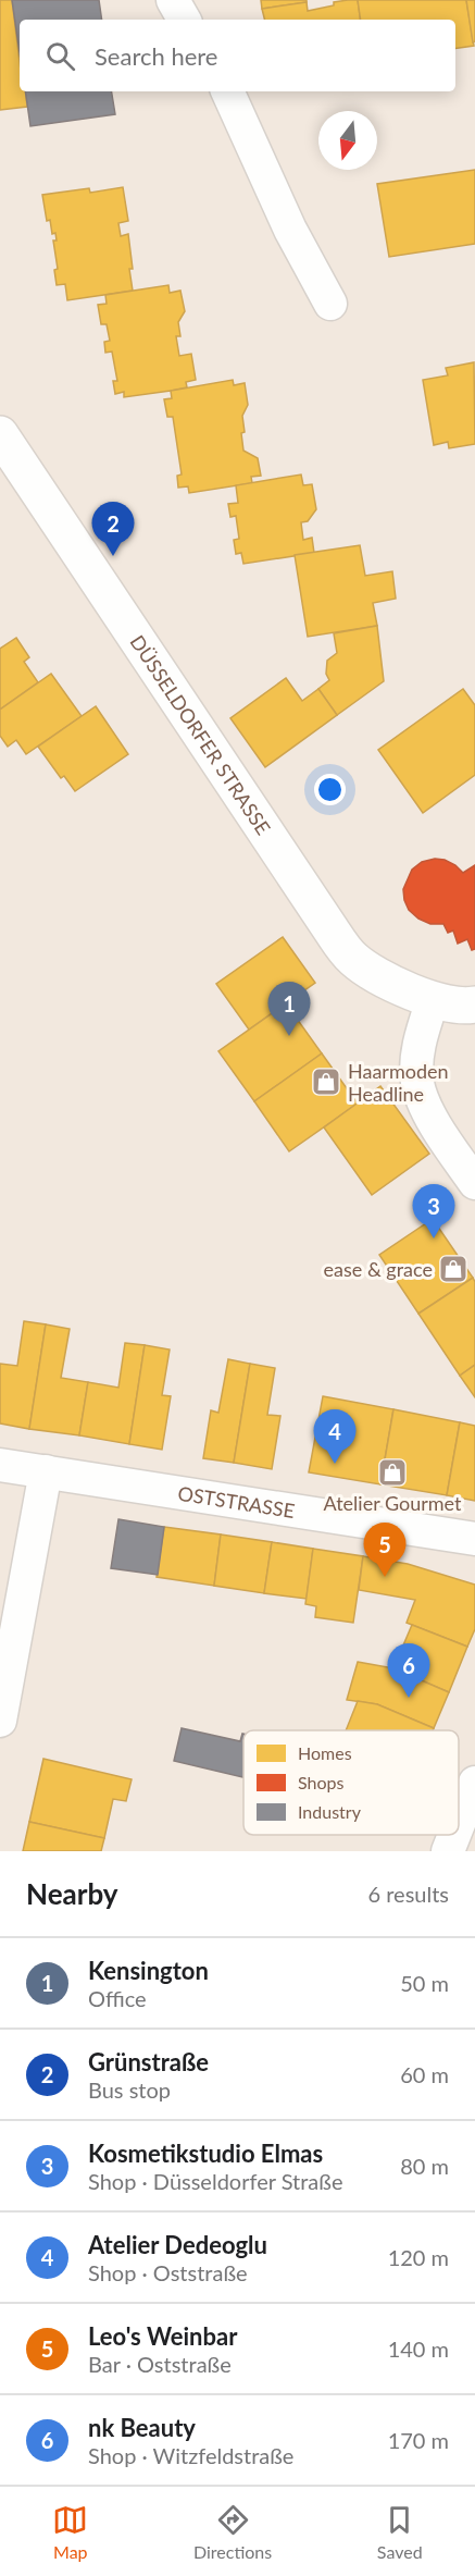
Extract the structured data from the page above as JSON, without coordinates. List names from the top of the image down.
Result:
{
  "streets": {
    "main road": ["DÜSSELDORFER STRASSE"],
    "street": ["OSTSTRASSE"]
  },
  "places": {
    "shop": ["Haarmoden Headline", "ease & grace", "Atelier Gourmet"]
  },
  "legend": ["Homes", "Shops", "Industry"],
  "north": "bottom",
  "page": {
    "search": "Search here",
    "pins": [
      "2",
      "1",
      "3",
      "4",
      "5",
      "6"
    ],
    "heading": ["Nearby", "6 results"],
    "list": [
      {
        "mark": "1",
        "name": "Kensington",
        "note": "Office",
        "value": "50 m"
      },
      {
        "mark": "2",
        "name": "Grünstraße",
        "note": "Bus stop",
        "value": "60 m"
      },
      {
        "mark": "3",
        "name": "Kosmetikstudio Elmas",
        "note": "Shop · Düsseldorfer Straße",
        "value": "80 m"
      },
      {
        "mark": "4",
        "name": "Atelier Dedeoglu",
        "note": "Shop · Oststraße",
        "value": "120 m"
      },
      {
        "mark": "5",
        "name": "Leo's Weinbar",
        "note": "Bar · Oststraße",
        "value": "140 m"
      },
      {
        "mark": "6",
        "name": "nk Beauty",
        "note": "Shop · Witzfeldstraße",
        "value": "170 m"
      }
    ],
    "nav": ["Map", "Directions", "Saved"]
  }
}
